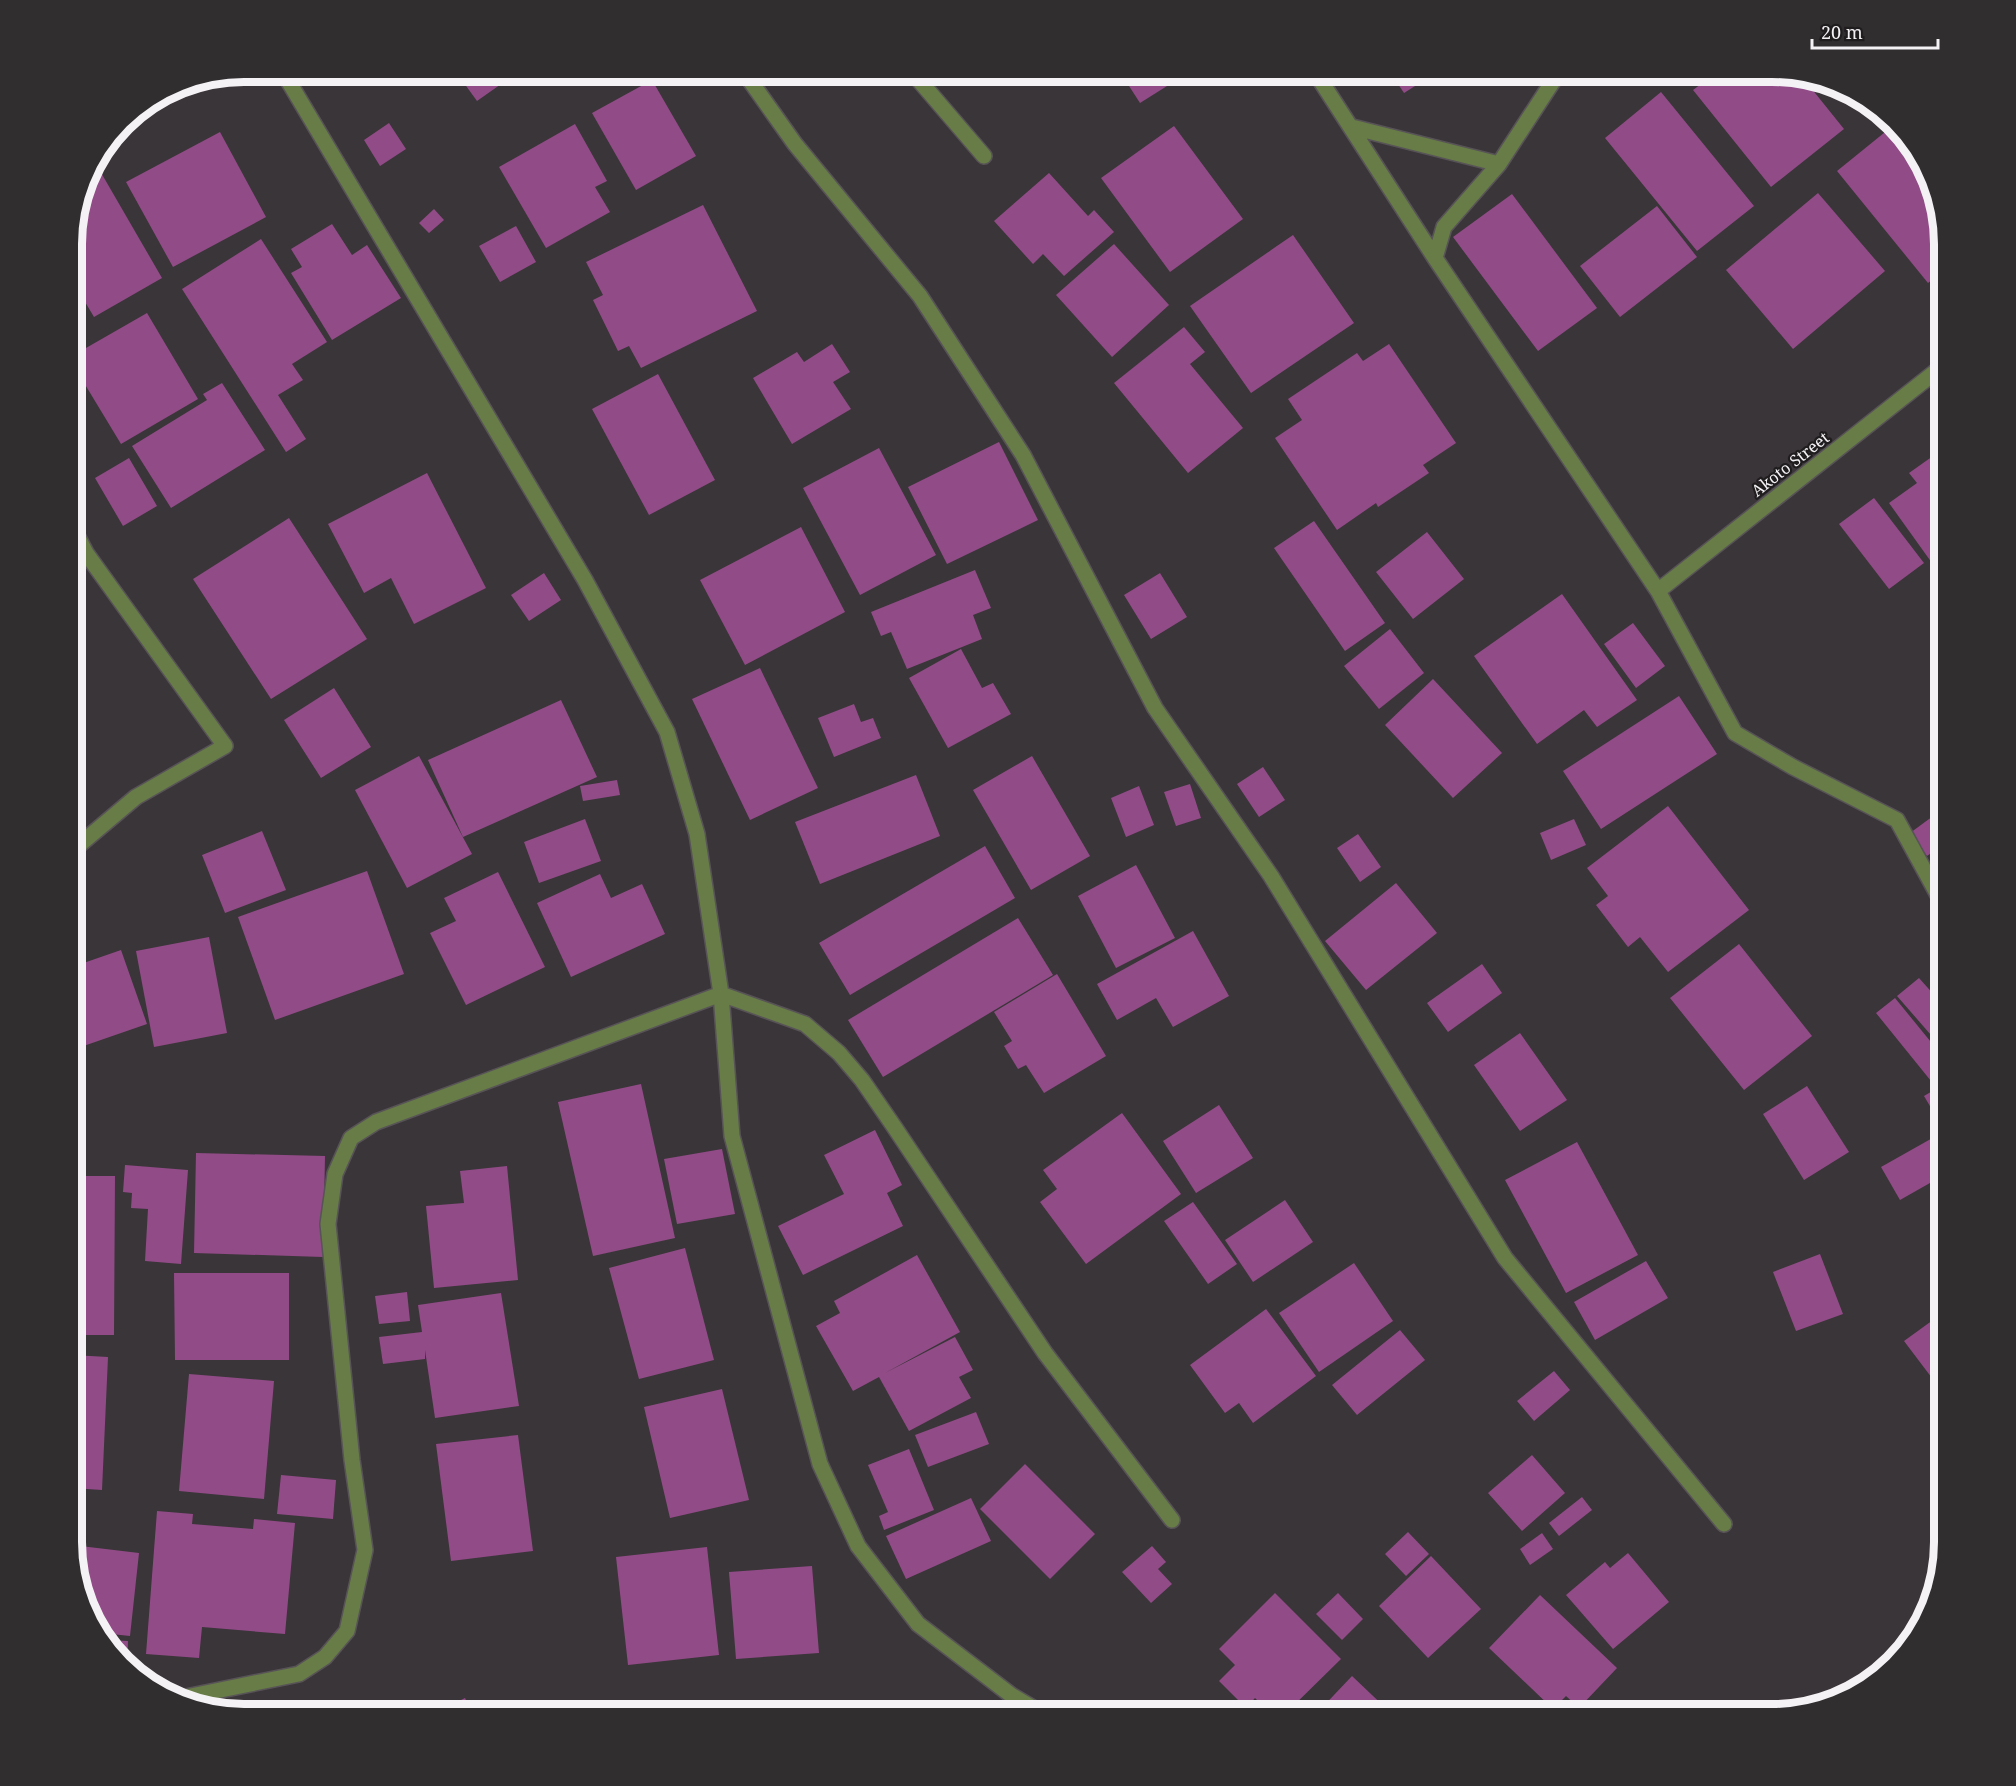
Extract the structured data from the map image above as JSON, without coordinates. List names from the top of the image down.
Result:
{
  "streets": {
    "street": ["Akoto Street"]
  },
  "scale_bar": "20 m"
}
